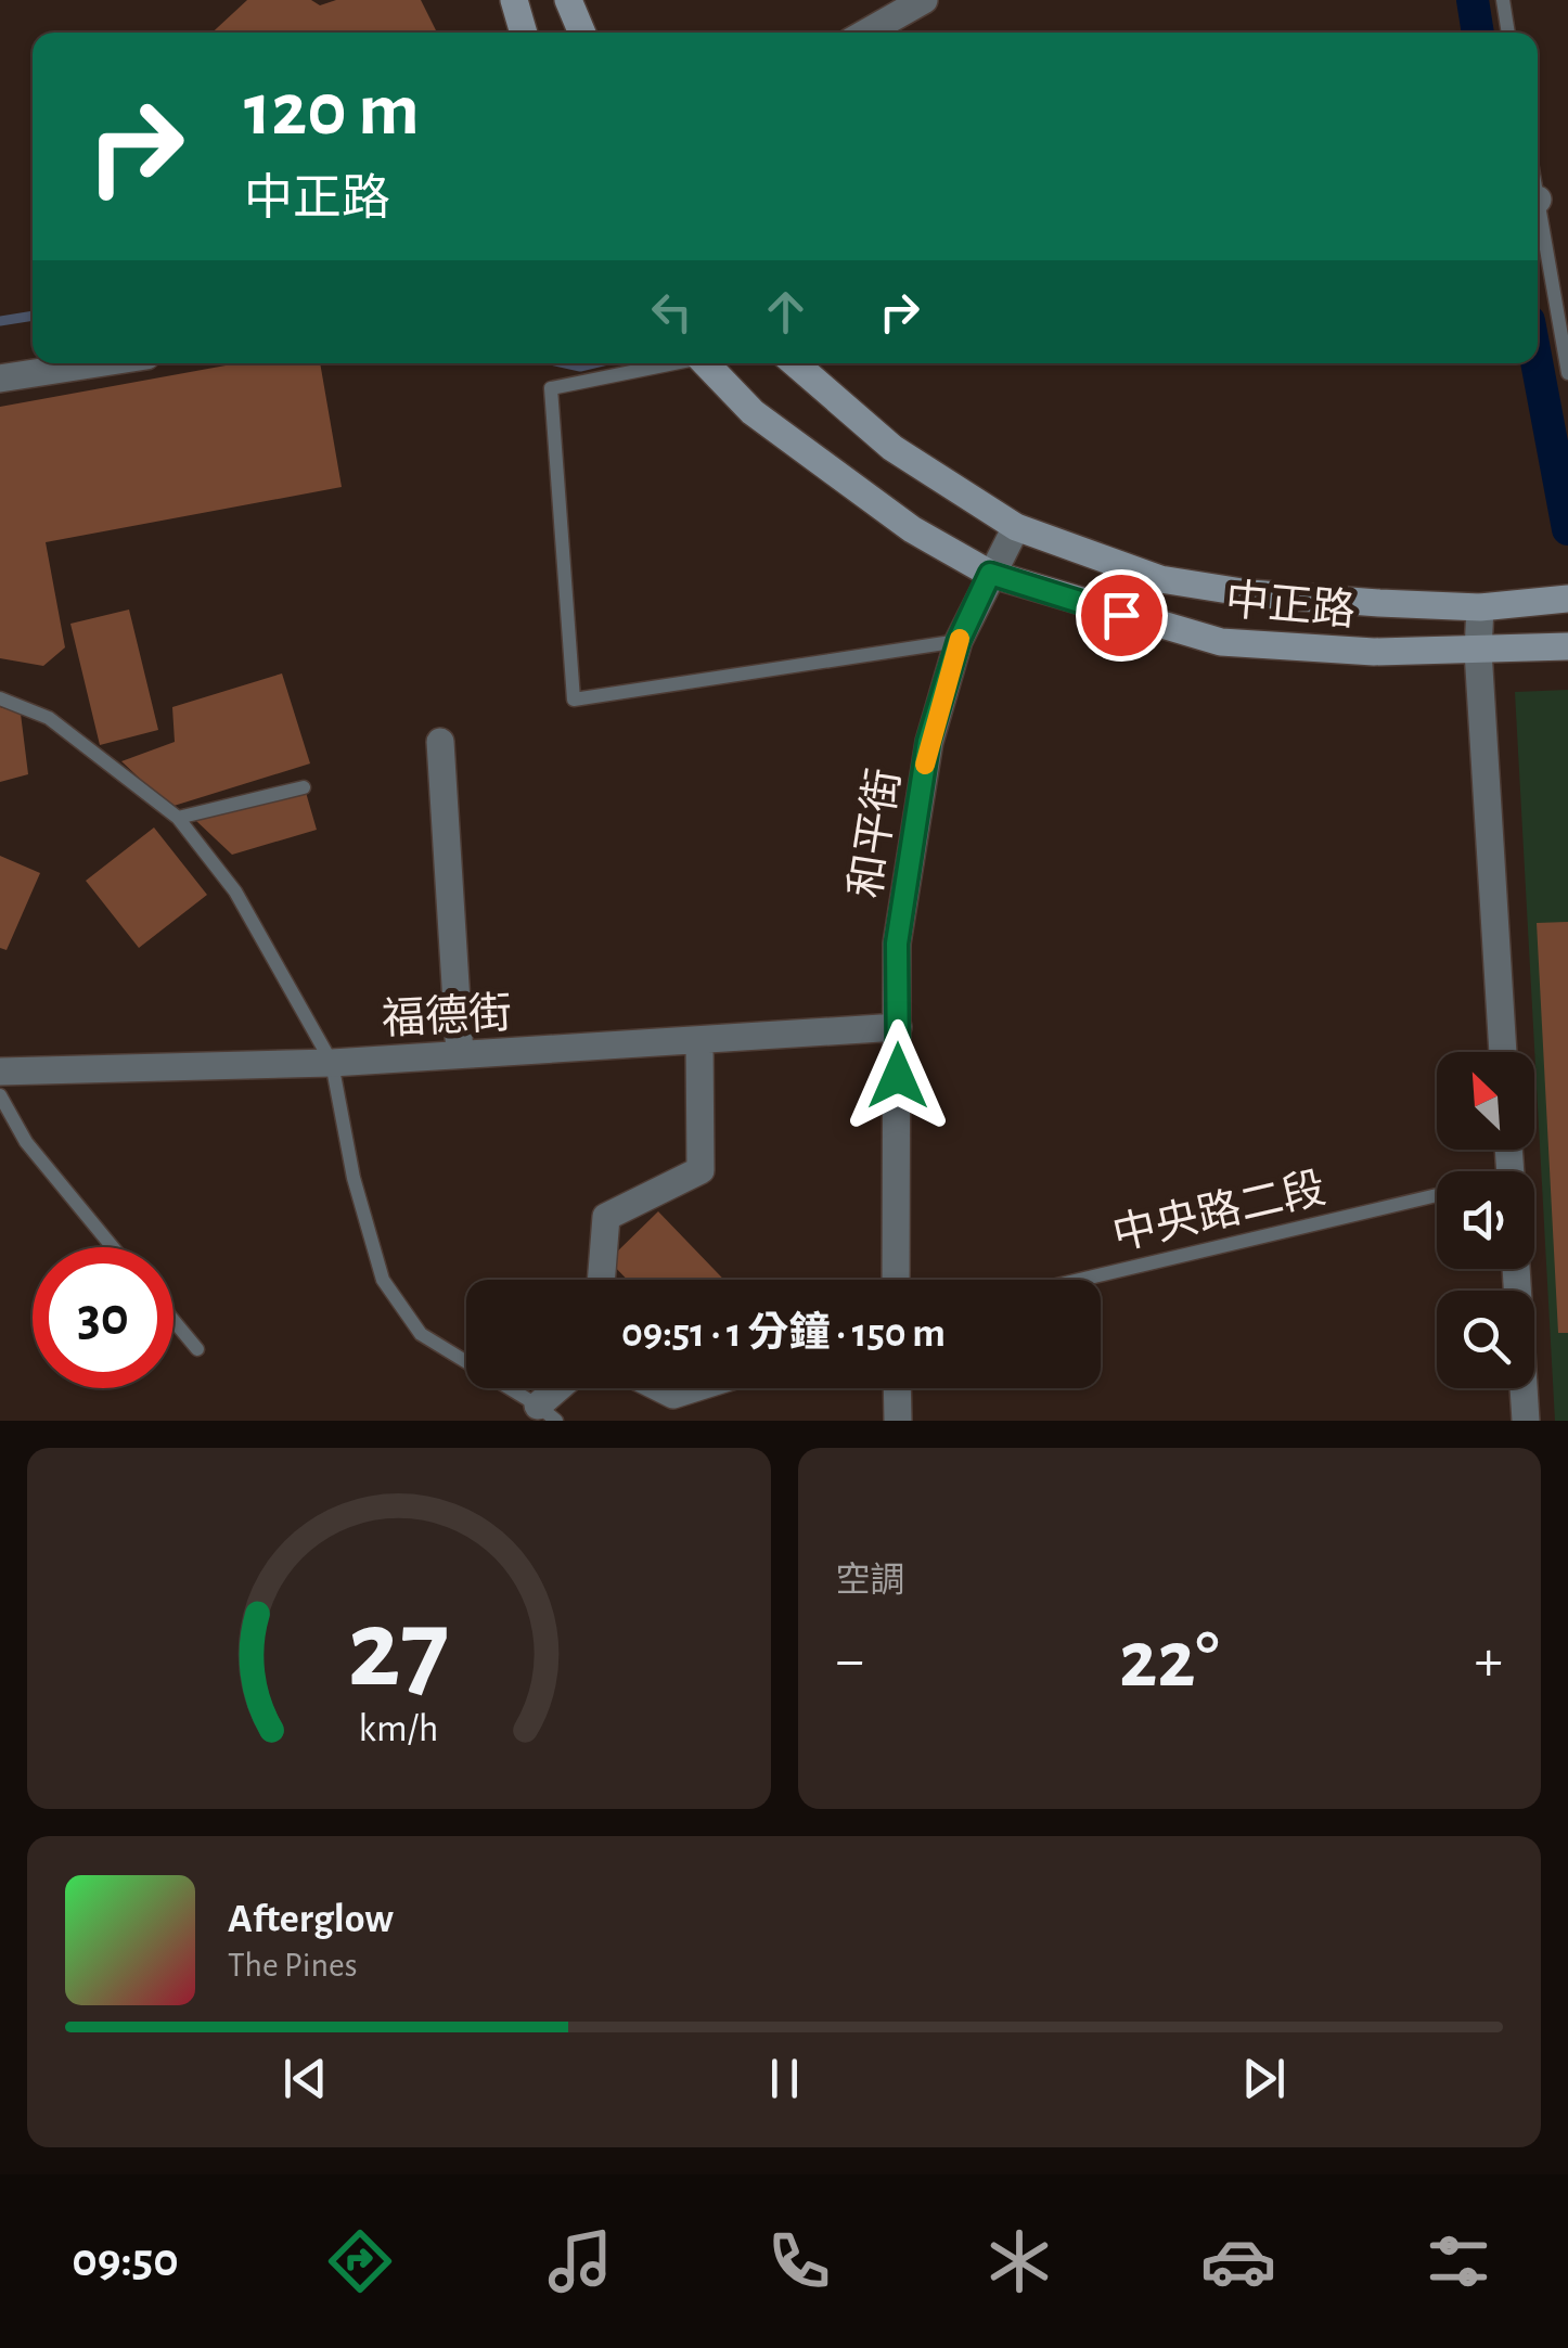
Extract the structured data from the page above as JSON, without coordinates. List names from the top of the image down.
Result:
{
  "streets": {
    "street": ["中正路", "和平街", "福德街"],
    "lane": ["中央路二段"]
  },
  "crossings": [
    ["中正路", "和平街"],
    ["和平街", "福德街"]
  ],
  "north": "top left",
  "page": {
    "turn": ["120 m", "中正路"],
    "limit": "30",
    "trip": "09:51 · 1 分鐘 · 150 m",
    "tile": "空調",
    "heat": ["−", "22°", "+"],
    "song": ["Afterglow", "The Pines"],
    "tabs": "09:50",
    "gauge": ["27", "km/h"]
  }
}
